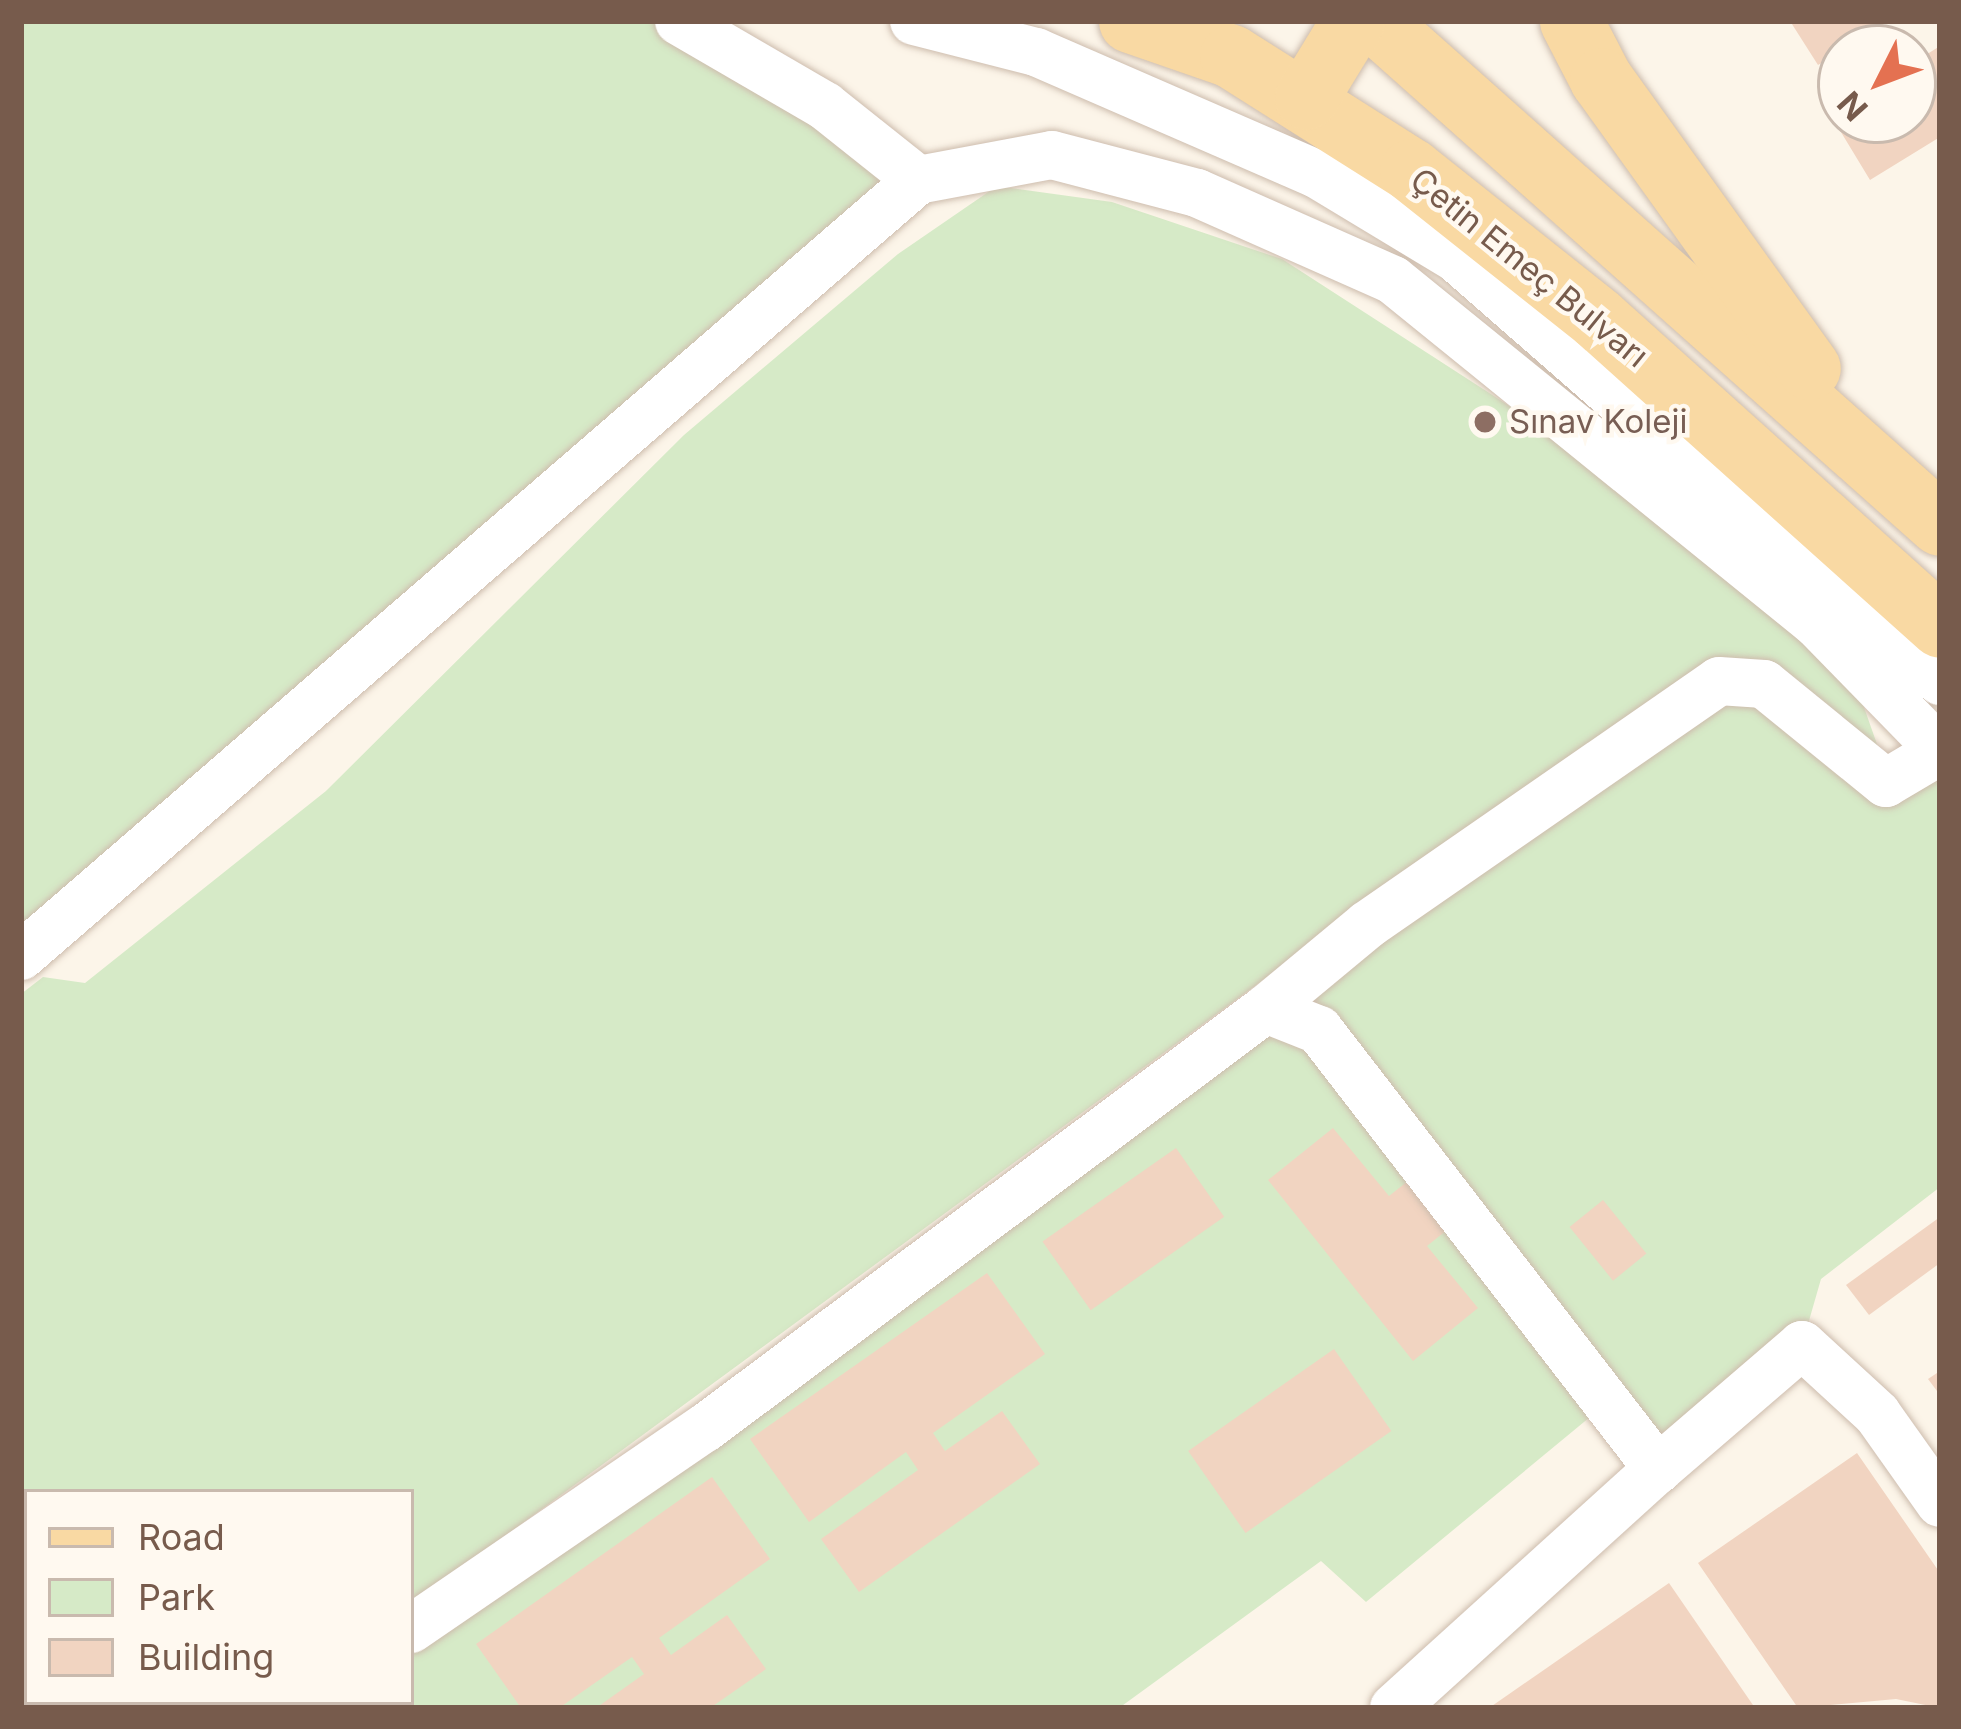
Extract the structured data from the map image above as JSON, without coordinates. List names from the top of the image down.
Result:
{
  "streets": {
    "main road": ["Çetin Emeç Bulvarı"]
  },
  "places": ["Sınav Koleji"],
  "legend": ["Road", "Park", "Building"],
  "north": "bottom left"
}
